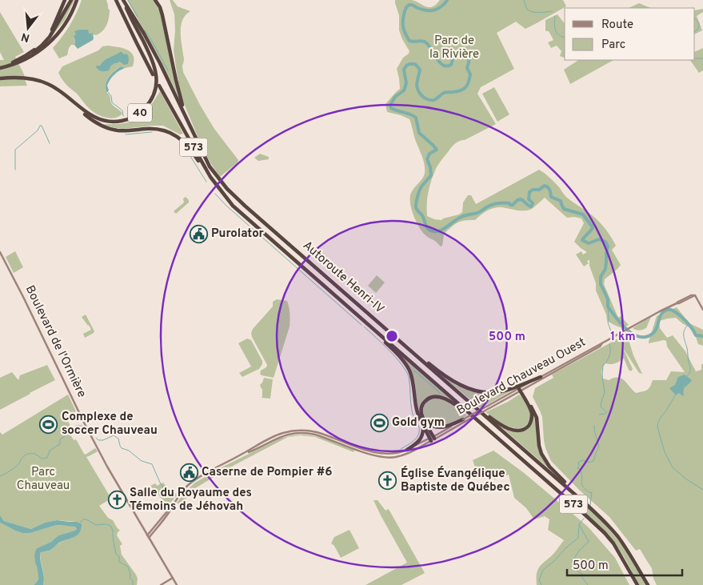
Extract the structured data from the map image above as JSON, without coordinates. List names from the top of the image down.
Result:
{
  "streets": {
    "highway": ["40", "573", "Autoroute Henri-IV"],
    "main road": ["Boulevard de l'Ormière", "Boulevard Chauveau Ouest"]
  },
  "crossings": [
    ["40", "Autoroute Henri-IV"]
  ],
  "parks": ["Parc de la Rivière", "Parc Chauveau"],
  "places": {
    "public building": ["Purolator", "Caserne de Pompier #6"],
    "sports": ["Gold gym", "Complexe de soccer Chauveau"],
    "church": ["Église Évangélique Baptiste de Québec", "Salle du Royaume des Témoins de Jéhovah"]
  },
  "legend": ["Route", "Parc"],
  "scale_bar": "500 m",
  "north": "bottom",
  "rings": ["500 m", "1 km"]
}
